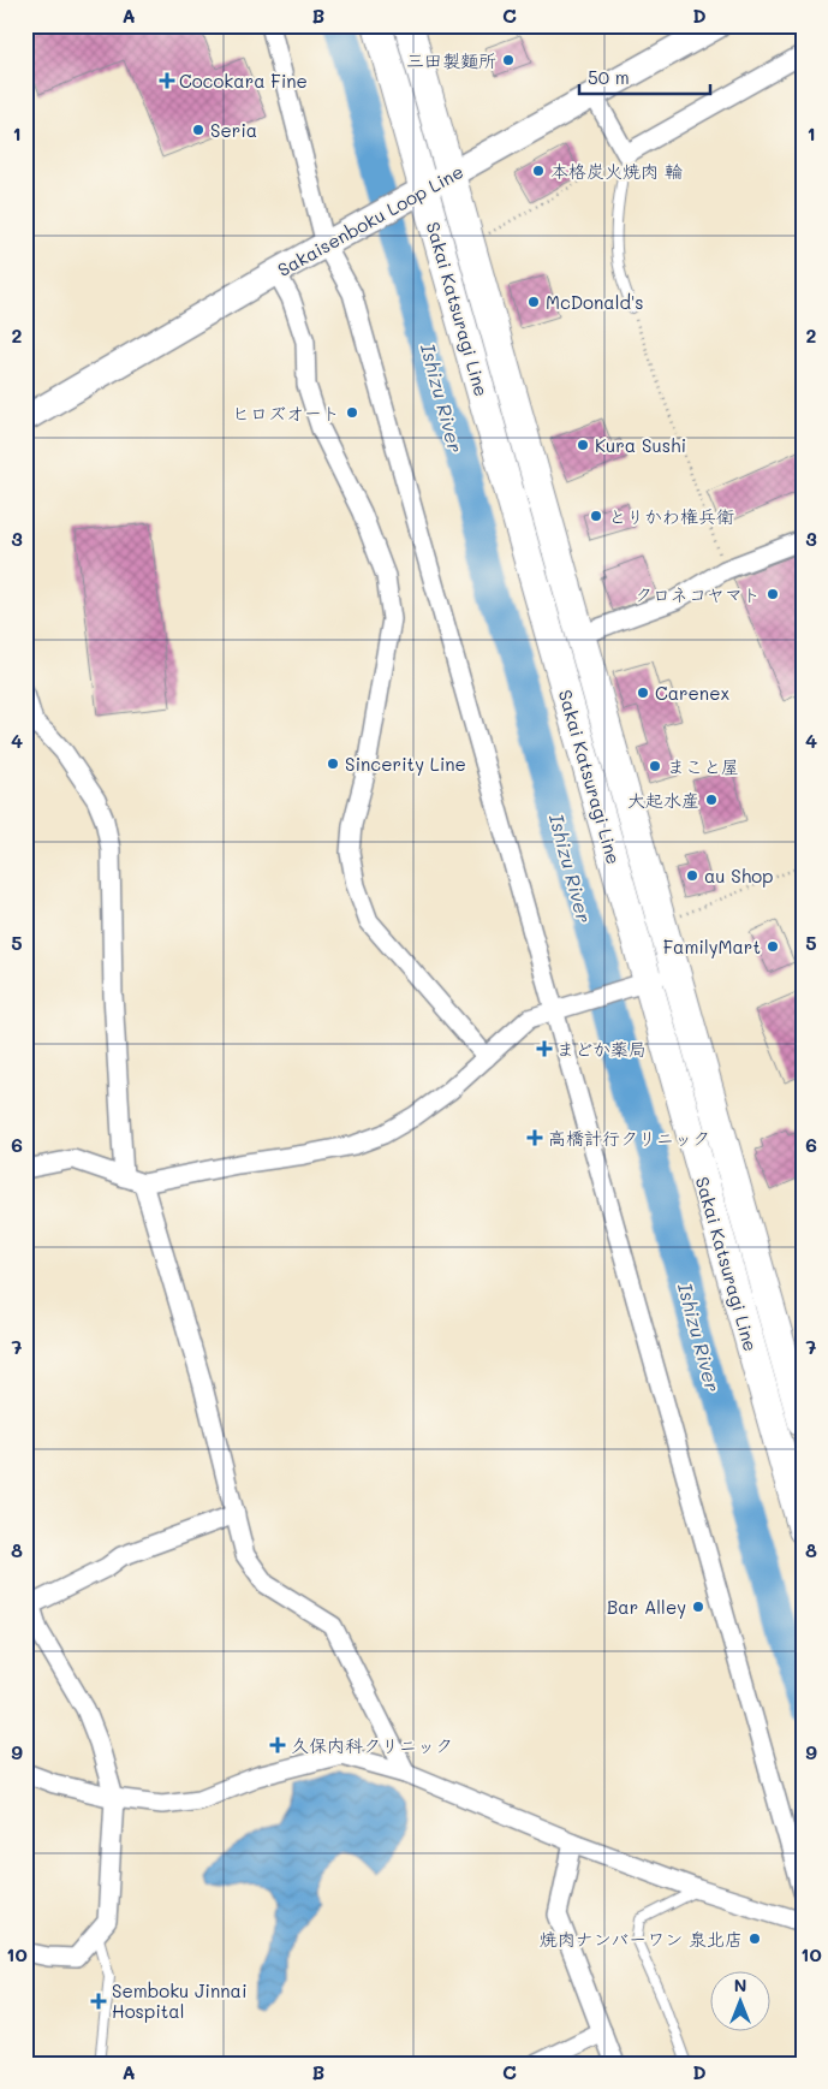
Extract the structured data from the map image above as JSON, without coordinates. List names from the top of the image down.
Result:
{
  "streets": {
    "main road": ["Sakaisenboku Loop Line", "Sakai Katsuragi Line"]
  },
  "crossings": [
    ["Sakaisenboku Loop Line", "Sakai Katsuragi Line"]
  ],
  "water": ["Ishizu River"],
  "places": {
    "other": [
      "三田製麵所",
      "Seria",
      "本格炭火焼肉 輪",
      "McDonald's",
      "ヒロズオート",
      "Kura Sushi",
      "とりかわ権兵衛",
      "クロネコヤマト",
      "Carenex",
      "Sincerity Line",
      "まこと屋",
      "大起水産",
      "au Shop",
      "FamilyMart",
      "Bar Alley",
      "焼肉ナンバーワン 泉北店"
    ],
    "health": [
      "Cocokara Fine",
      "まどか薬局",
      "高橋計行クリニック",
      "久保内科クリニック",
      "Semboku Jinnai Hospital"
    ]
  },
  "scale_bar": "50 m",
  "north": "top",
  "grid": {
    "columns": [
      "A",
      "B",
      "C",
      "D"
    ],
    "rows": [
      "1",
      "2",
      "3",
      "4",
      "5",
      "6",
      "7",
      "8",
      "9",
      "10"
    ]
  }
}
